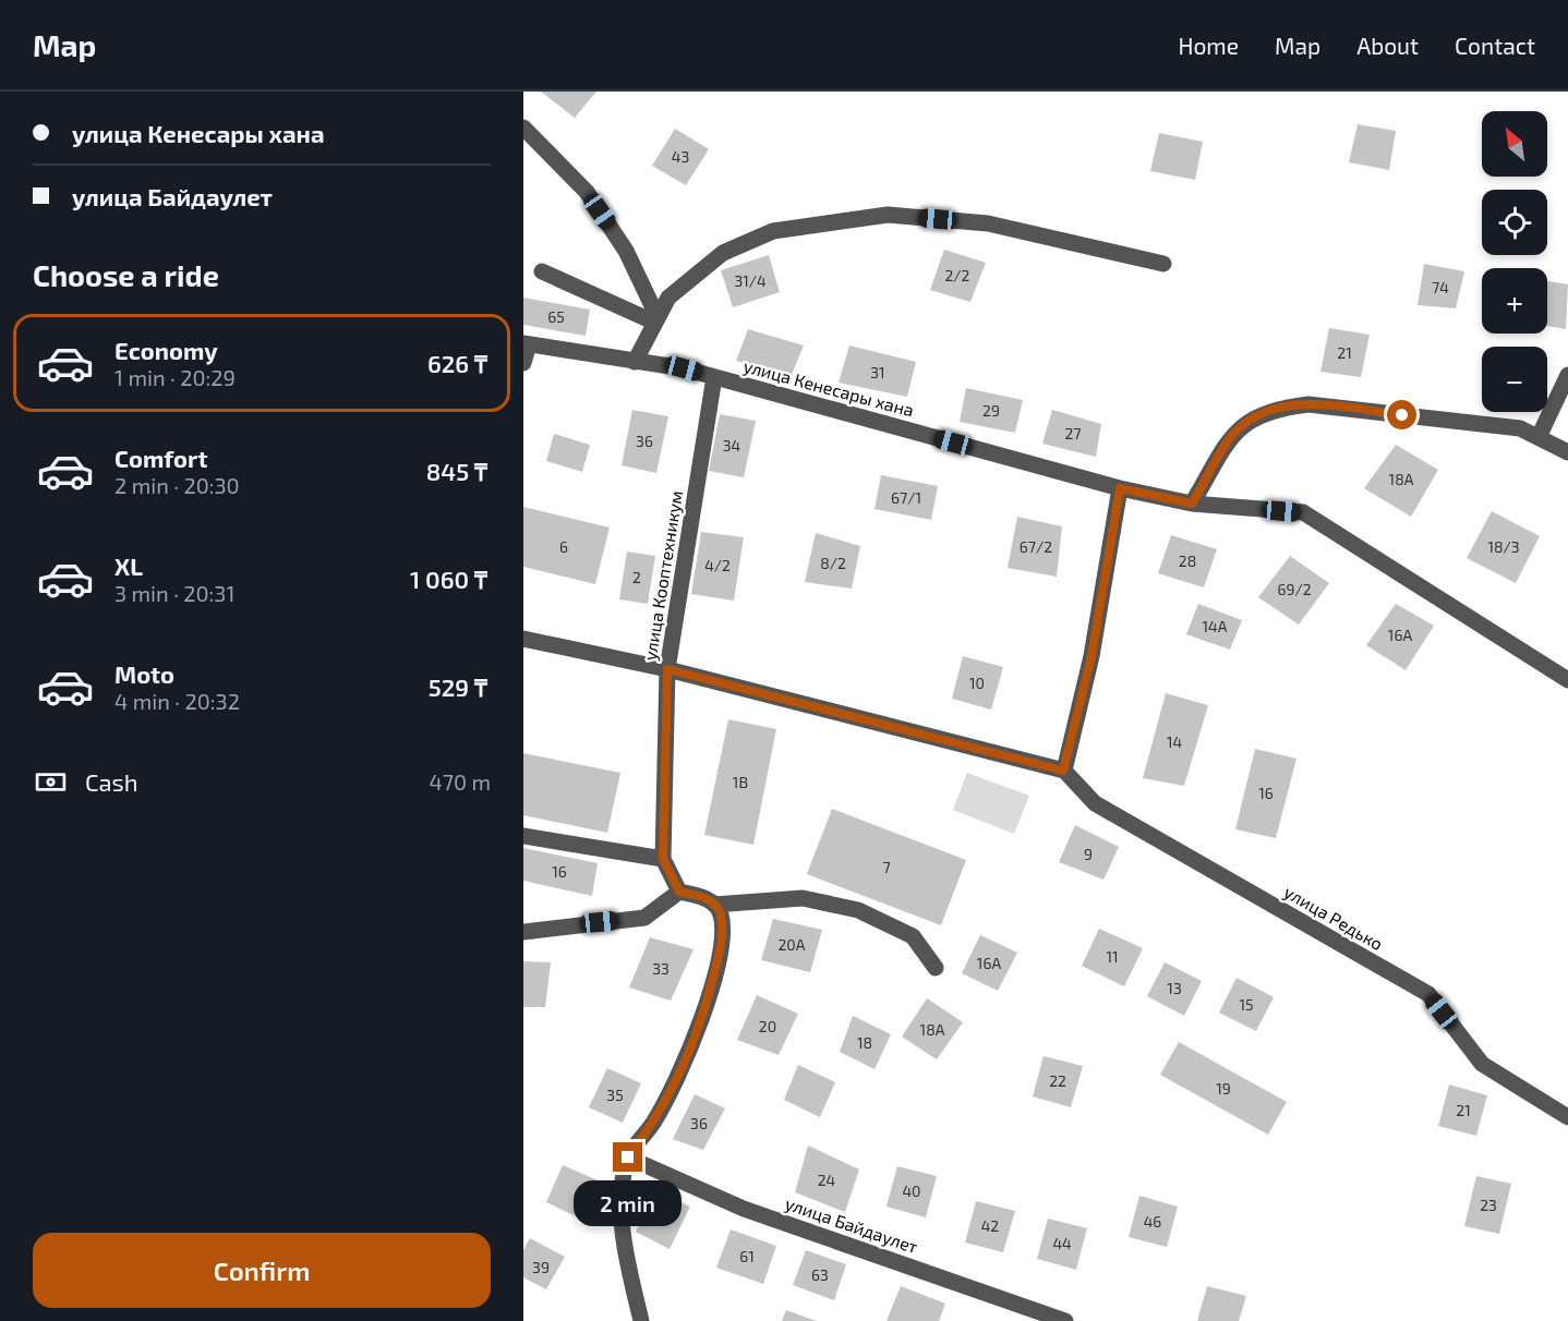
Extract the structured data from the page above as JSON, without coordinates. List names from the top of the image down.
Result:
{
  "streets": {
    "street": [
      "улица Кенесары хана",
      "улица Кооптехникум",
      "улица Редько",
      "улица Байдаулет"
    ]
  },
  "crossings": [
    ["улица Кенесары хана", "улица Кооптехникум"]
  ],
  "house_numbers": [
    "43",
    "2/2",
    "31/4",
    "74",
    "65",
    "21",
    "31",
    "29",
    "27",
    "36",
    "34",
    "18А",
    "67/1",
    "6",
    "67/2",
    "18/3",
    "28",
    "8/2",
    "4/2",
    "2",
    "69/2",
    "14А",
    "16А",
    "10",
    "14",
    "1В",
    "16",
    "9",
    "7",
    "16",
    "20А",
    "11",
    "16А",
    "33",
    "13",
    "15",
    "20",
    "18А",
    "18",
    "22",
    "19",
    "35",
    "21",
    "36",
    "24",
    "40",
    "23",
    "46",
    "42",
    "44",
    "61",
    "39",
    "63"
  ],
  "north": "top left",
  "page": {
    "header": "Map",
    "nav": [
      "Home",
      "Map",
      "About",
      "Contact"
    ],
    "banner": ["улица Кенесары хана", "улица Байдаулет"],
    "map_buttons": ["+", "−"],
    "heading": "Choose a ride",
    "list": [
      {
        "name": "Economy",
        "note": "1 min · 20:29",
        "value": "626 ₸"
      },
      {
        "name": "Comfort",
        "note": "2 min · 20:30",
        "value": "845 ₸"
      },
      {
        "name": "XL",
        "note": "3 min · 20:31",
        "value": "1 060 ₸"
      },
      {
        "name": "Moto",
        "note": "4 min · 20:32",
        "value": "529 ₸"
      }
    ],
    "pay": ["Cash", "470 m"],
    "bubble": "2 min",
    "buttons": "Confirm"
  }
}
